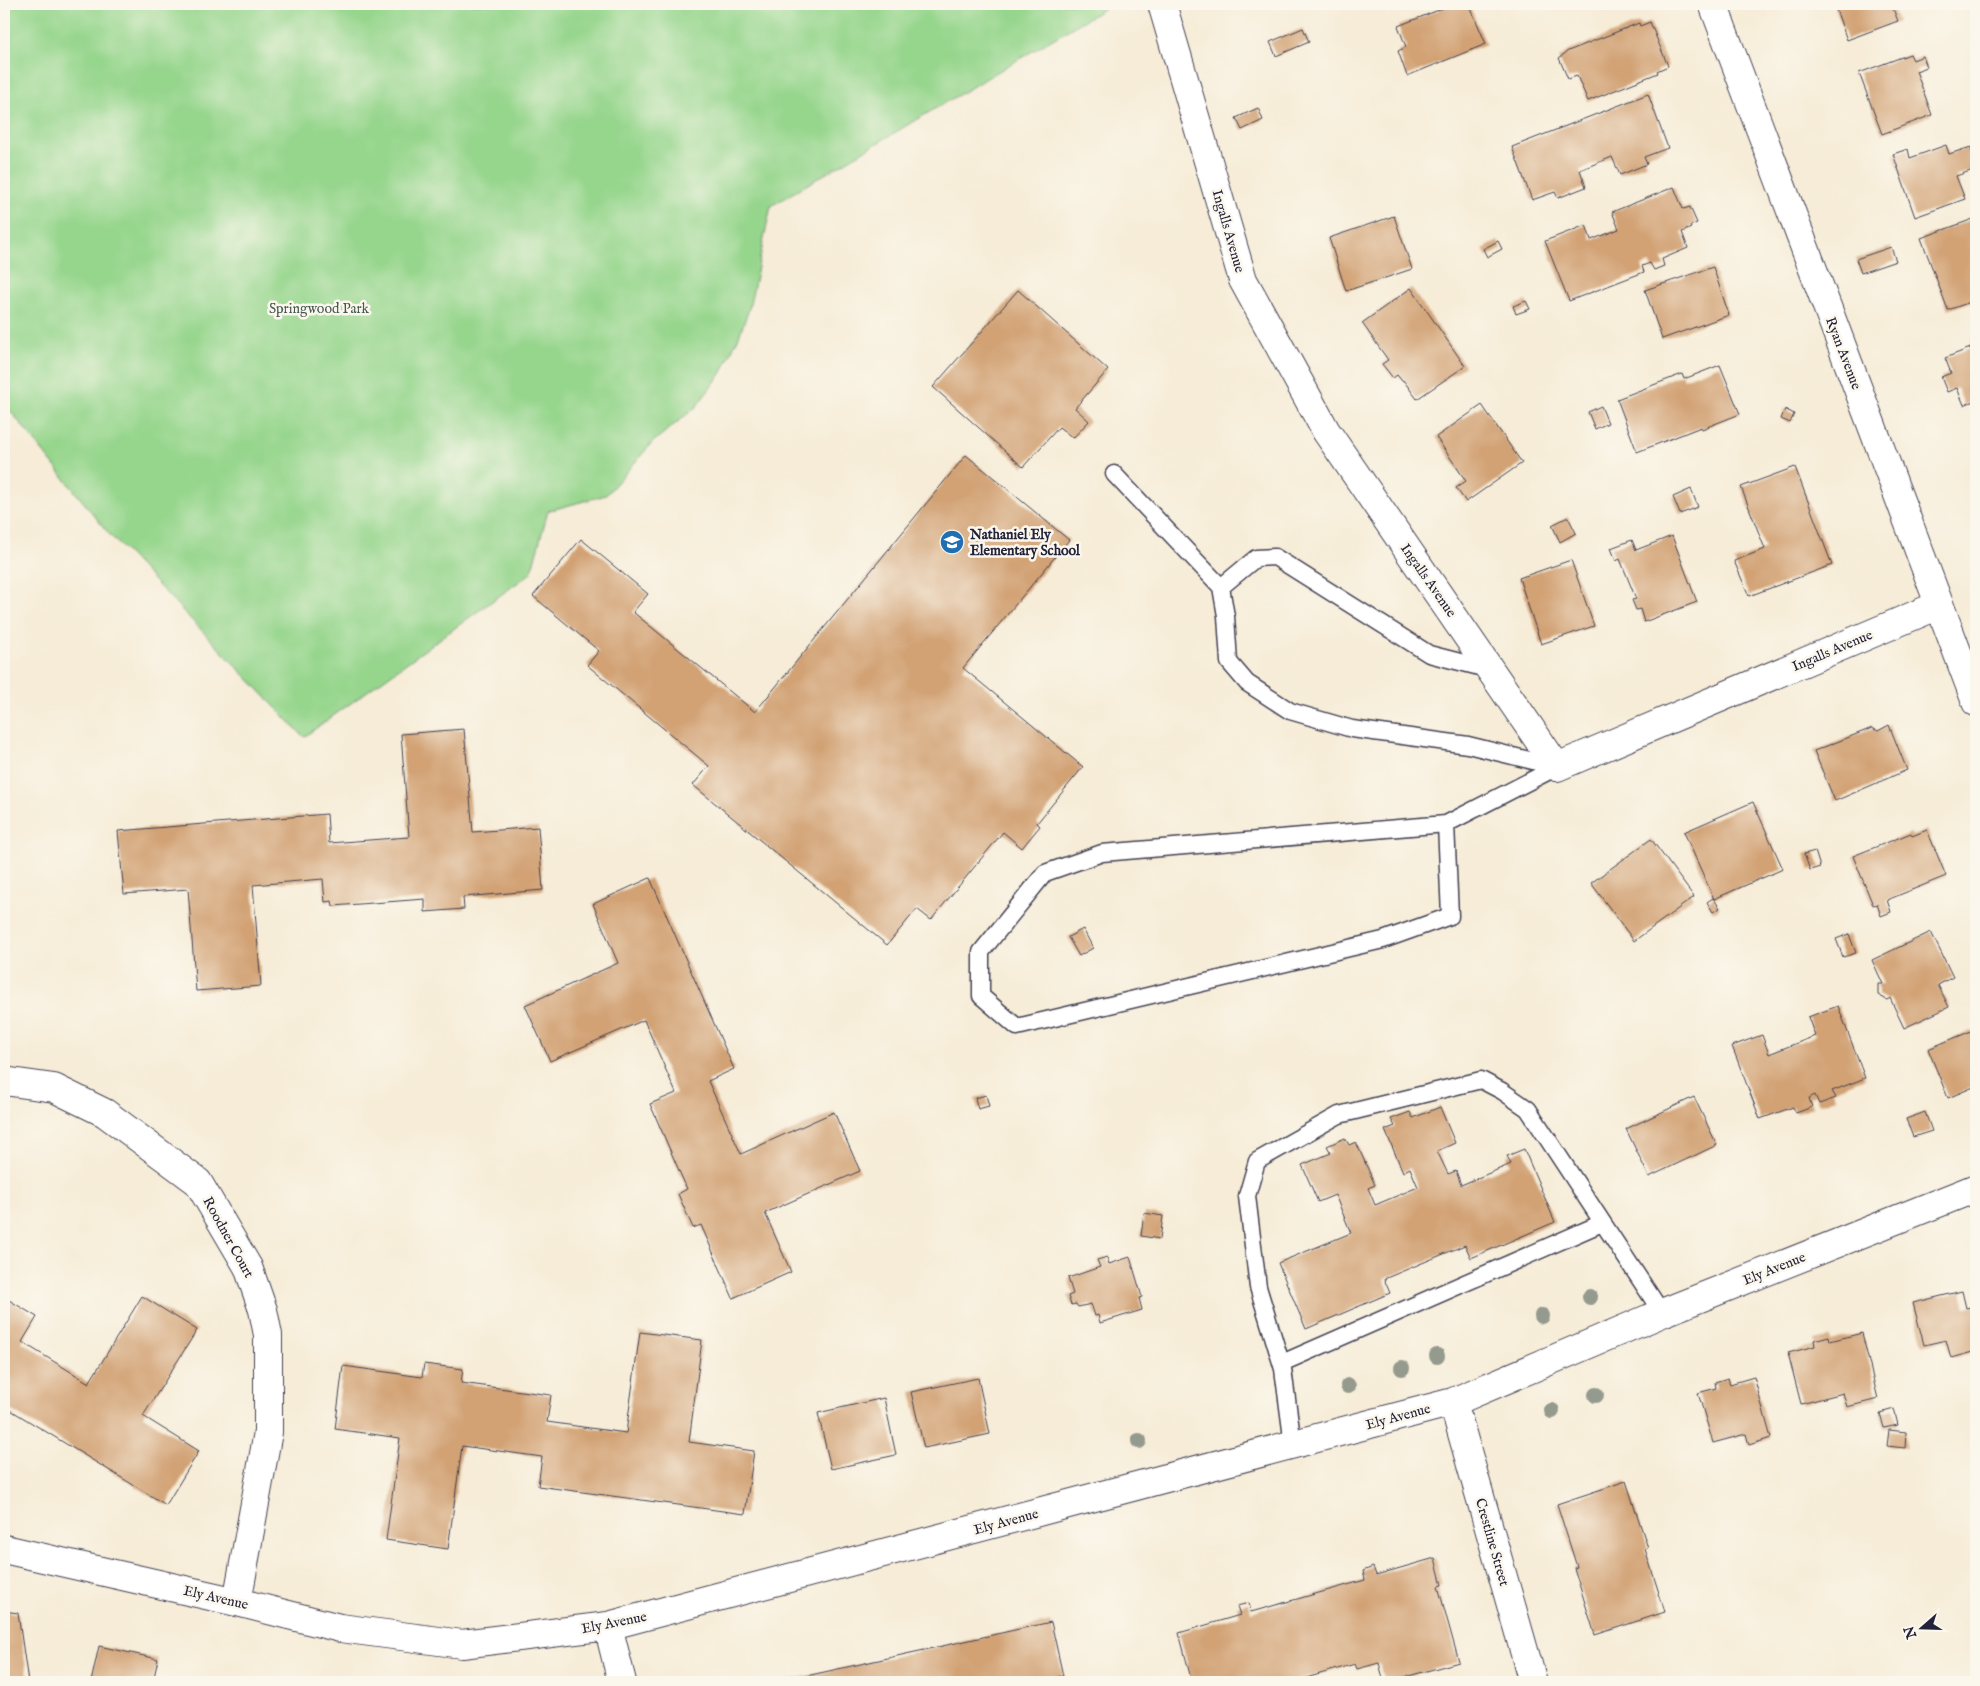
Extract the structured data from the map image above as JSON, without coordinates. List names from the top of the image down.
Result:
{
  "streets": {
    "street": [
      "Ingalls Avenue",
      "Ryan Avenue",
      "Roodner Court",
      "Ely Avenue",
      "Crestline Street"
    ]
  },
  "crossings": [
    ["Ingalls Avenue", "Ryan Avenue"],
    ["Roodner Court", "Ely Avenue"],
    ["Ely Avenue", "Crestline Street"]
  ],
  "parks": ["Springwood Park"],
  "places": {
    "school or university": ["Nathaniel Ely Elementary School"]
  },
  "north": "left"
}
